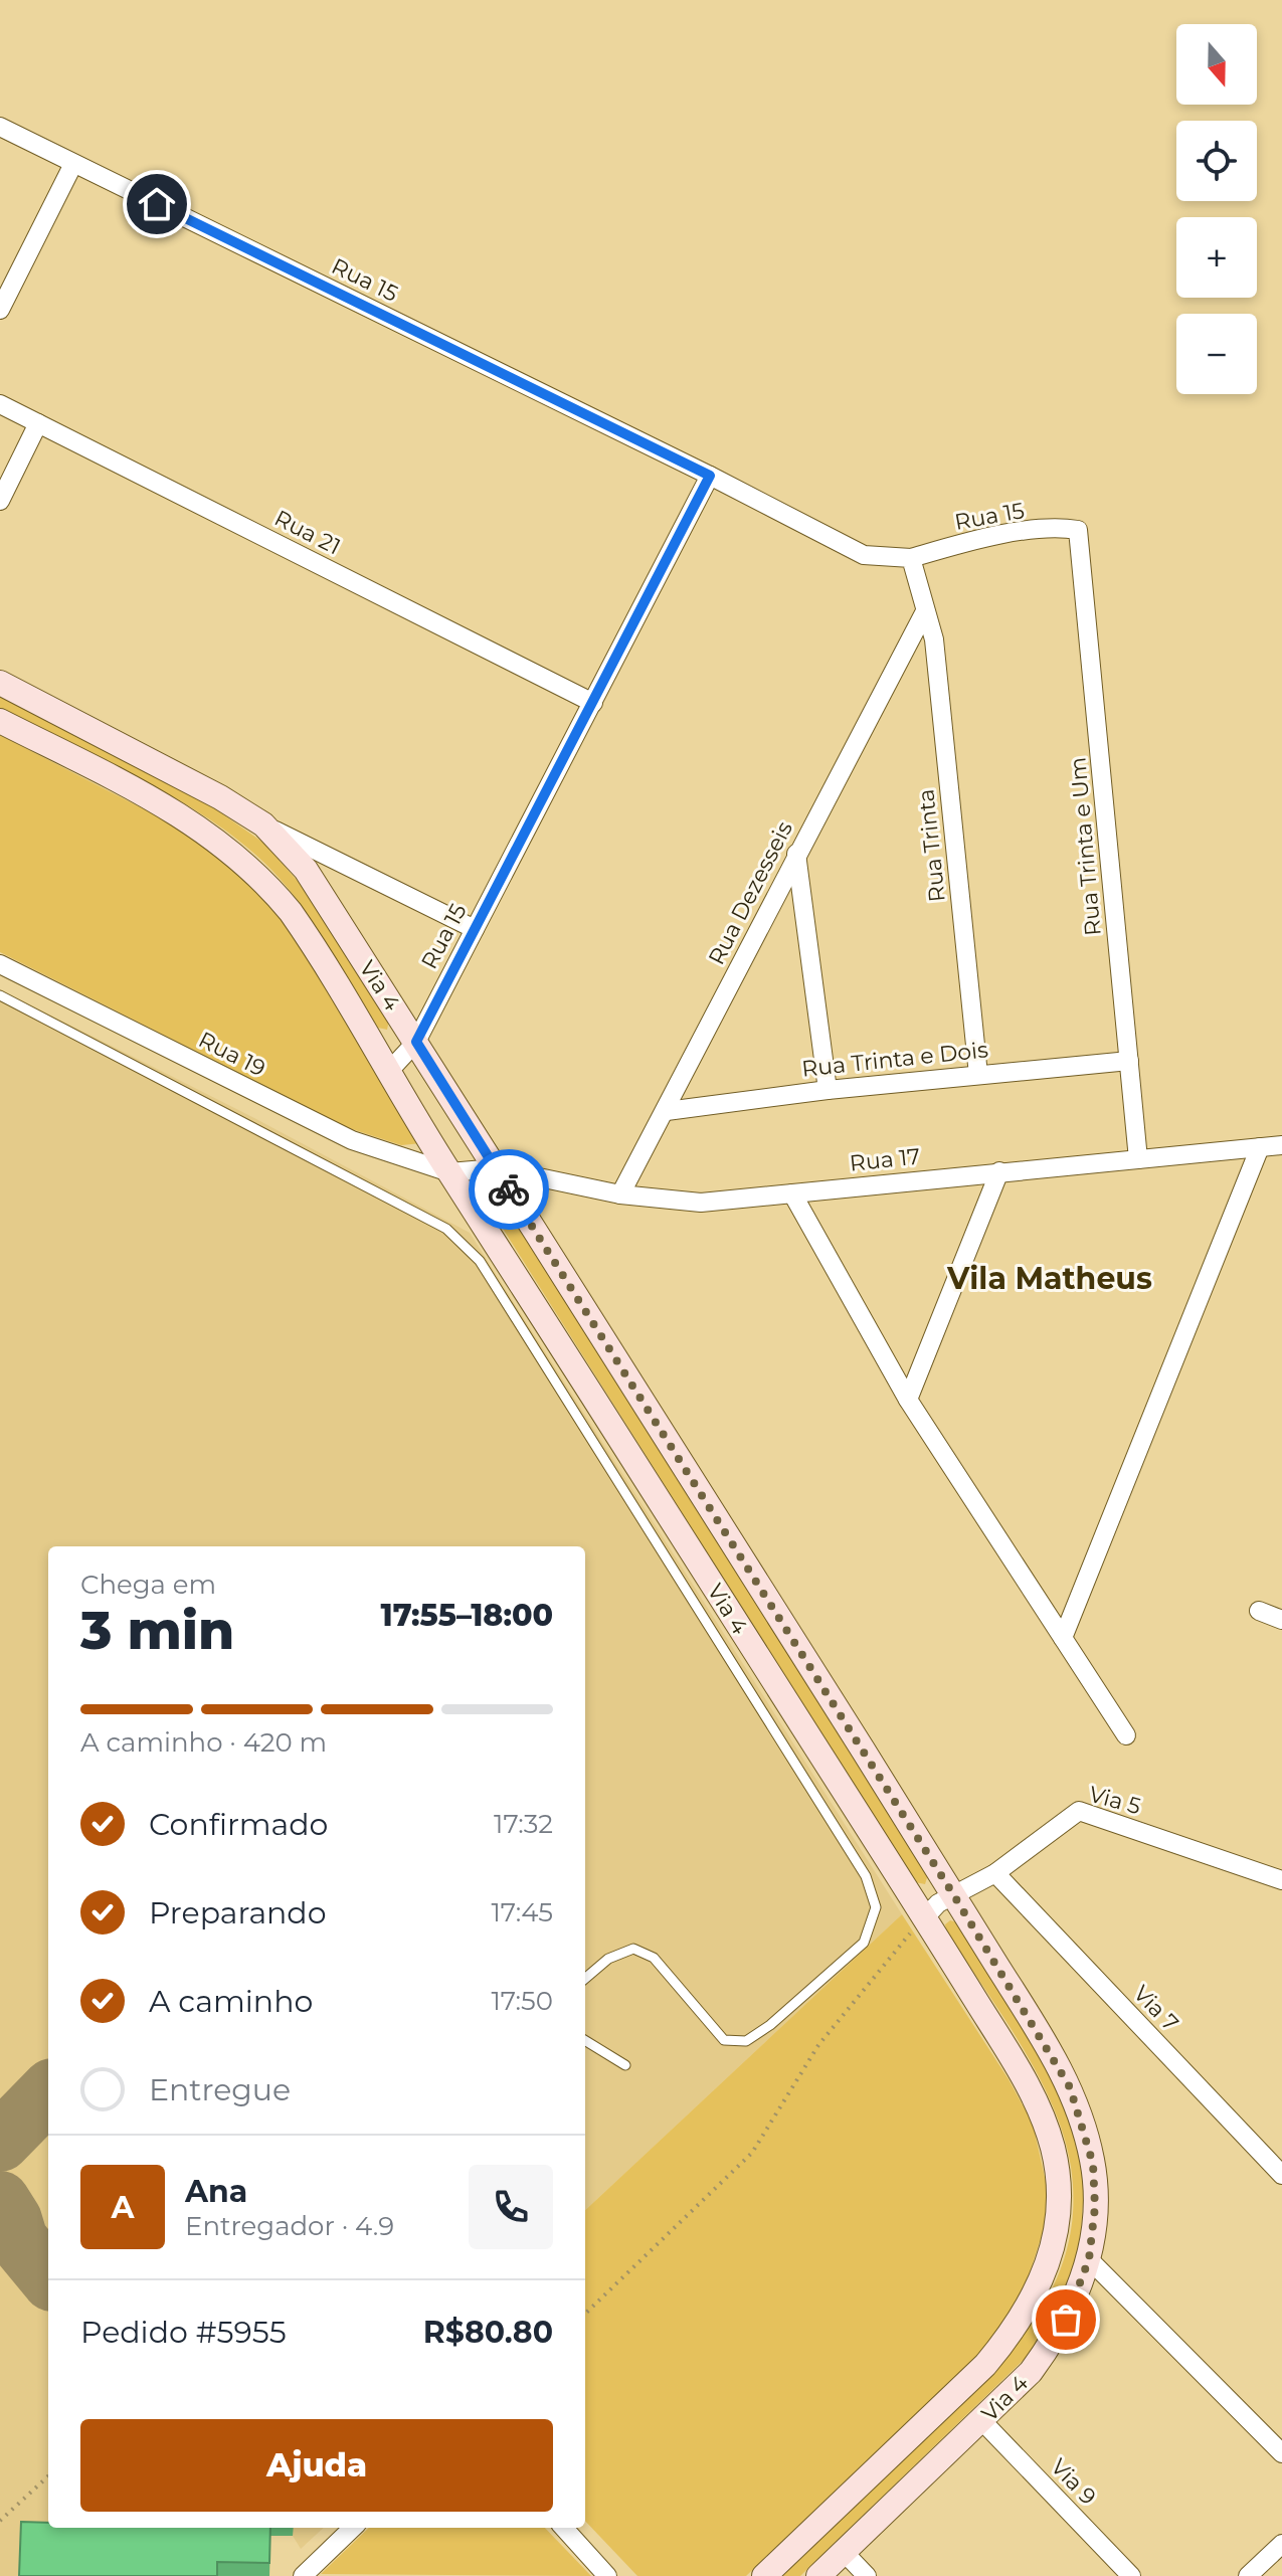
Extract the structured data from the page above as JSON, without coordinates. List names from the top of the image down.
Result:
{
  "streets": {
    "street": [
      "Rua 15",
      "Rua 21",
      "Rua Trinta",
      "Rua Trinta e Um",
      "Rua Dezesseis",
      "Via 4",
      "Rua 19",
      "Rua Trinta e Dois",
      "Rua 17",
      "Via 5",
      "Via 7",
      "Via 9"
    ]
  },
  "crossings": [
    ["Rua 15", "Rua 21"],
    ["Rua 15", "Rua Trinta e Um"],
    ["Rua 15", "Via 4"],
    ["Rua Trinta", "Rua Dezesseis"],
    ["Rua Trinta", "Rua Trinta e Dois"],
    ["Rua Trinta e Um", "Rua Trinta e Dois"],
    ["Rua Trinta e Um", "Rua 17"],
    ["Rua Dezesseis", "Rua Trinta e Dois"],
    ["Rua Dezesseis", "Rua 17"],
    ["Via 4", "Rua 19"],
    ["Via 4", "Rua 17"],
    ["Via 4", "Via 5"],
    ["Via 4", "Via 9"],
    ["Rua 19", "Rua 17"],
    ["Via 5", "Via 7"]
  ],
  "districts": ["Vila Matheus"],
  "north": "bottom",
  "page": {
    "map_buttons": ["+", "−"],
    "heading": ["3 min", "Chega em", "17:55–18:00"],
    "panel": [
      "Ana",
      "Entregador · 4.9",
      "Pedido #5955",
      "R$80.80"
    ],
    "bar": "A caminho · 420 m",
    "list": [
      ["Confirmado", "17:32"],
      ["Preparando", "17:45"],
      ["A caminho", "17:50"],
      "Entregue"
    ],
    "round": "A",
    "buttons": "Ajuda"
  }
}
